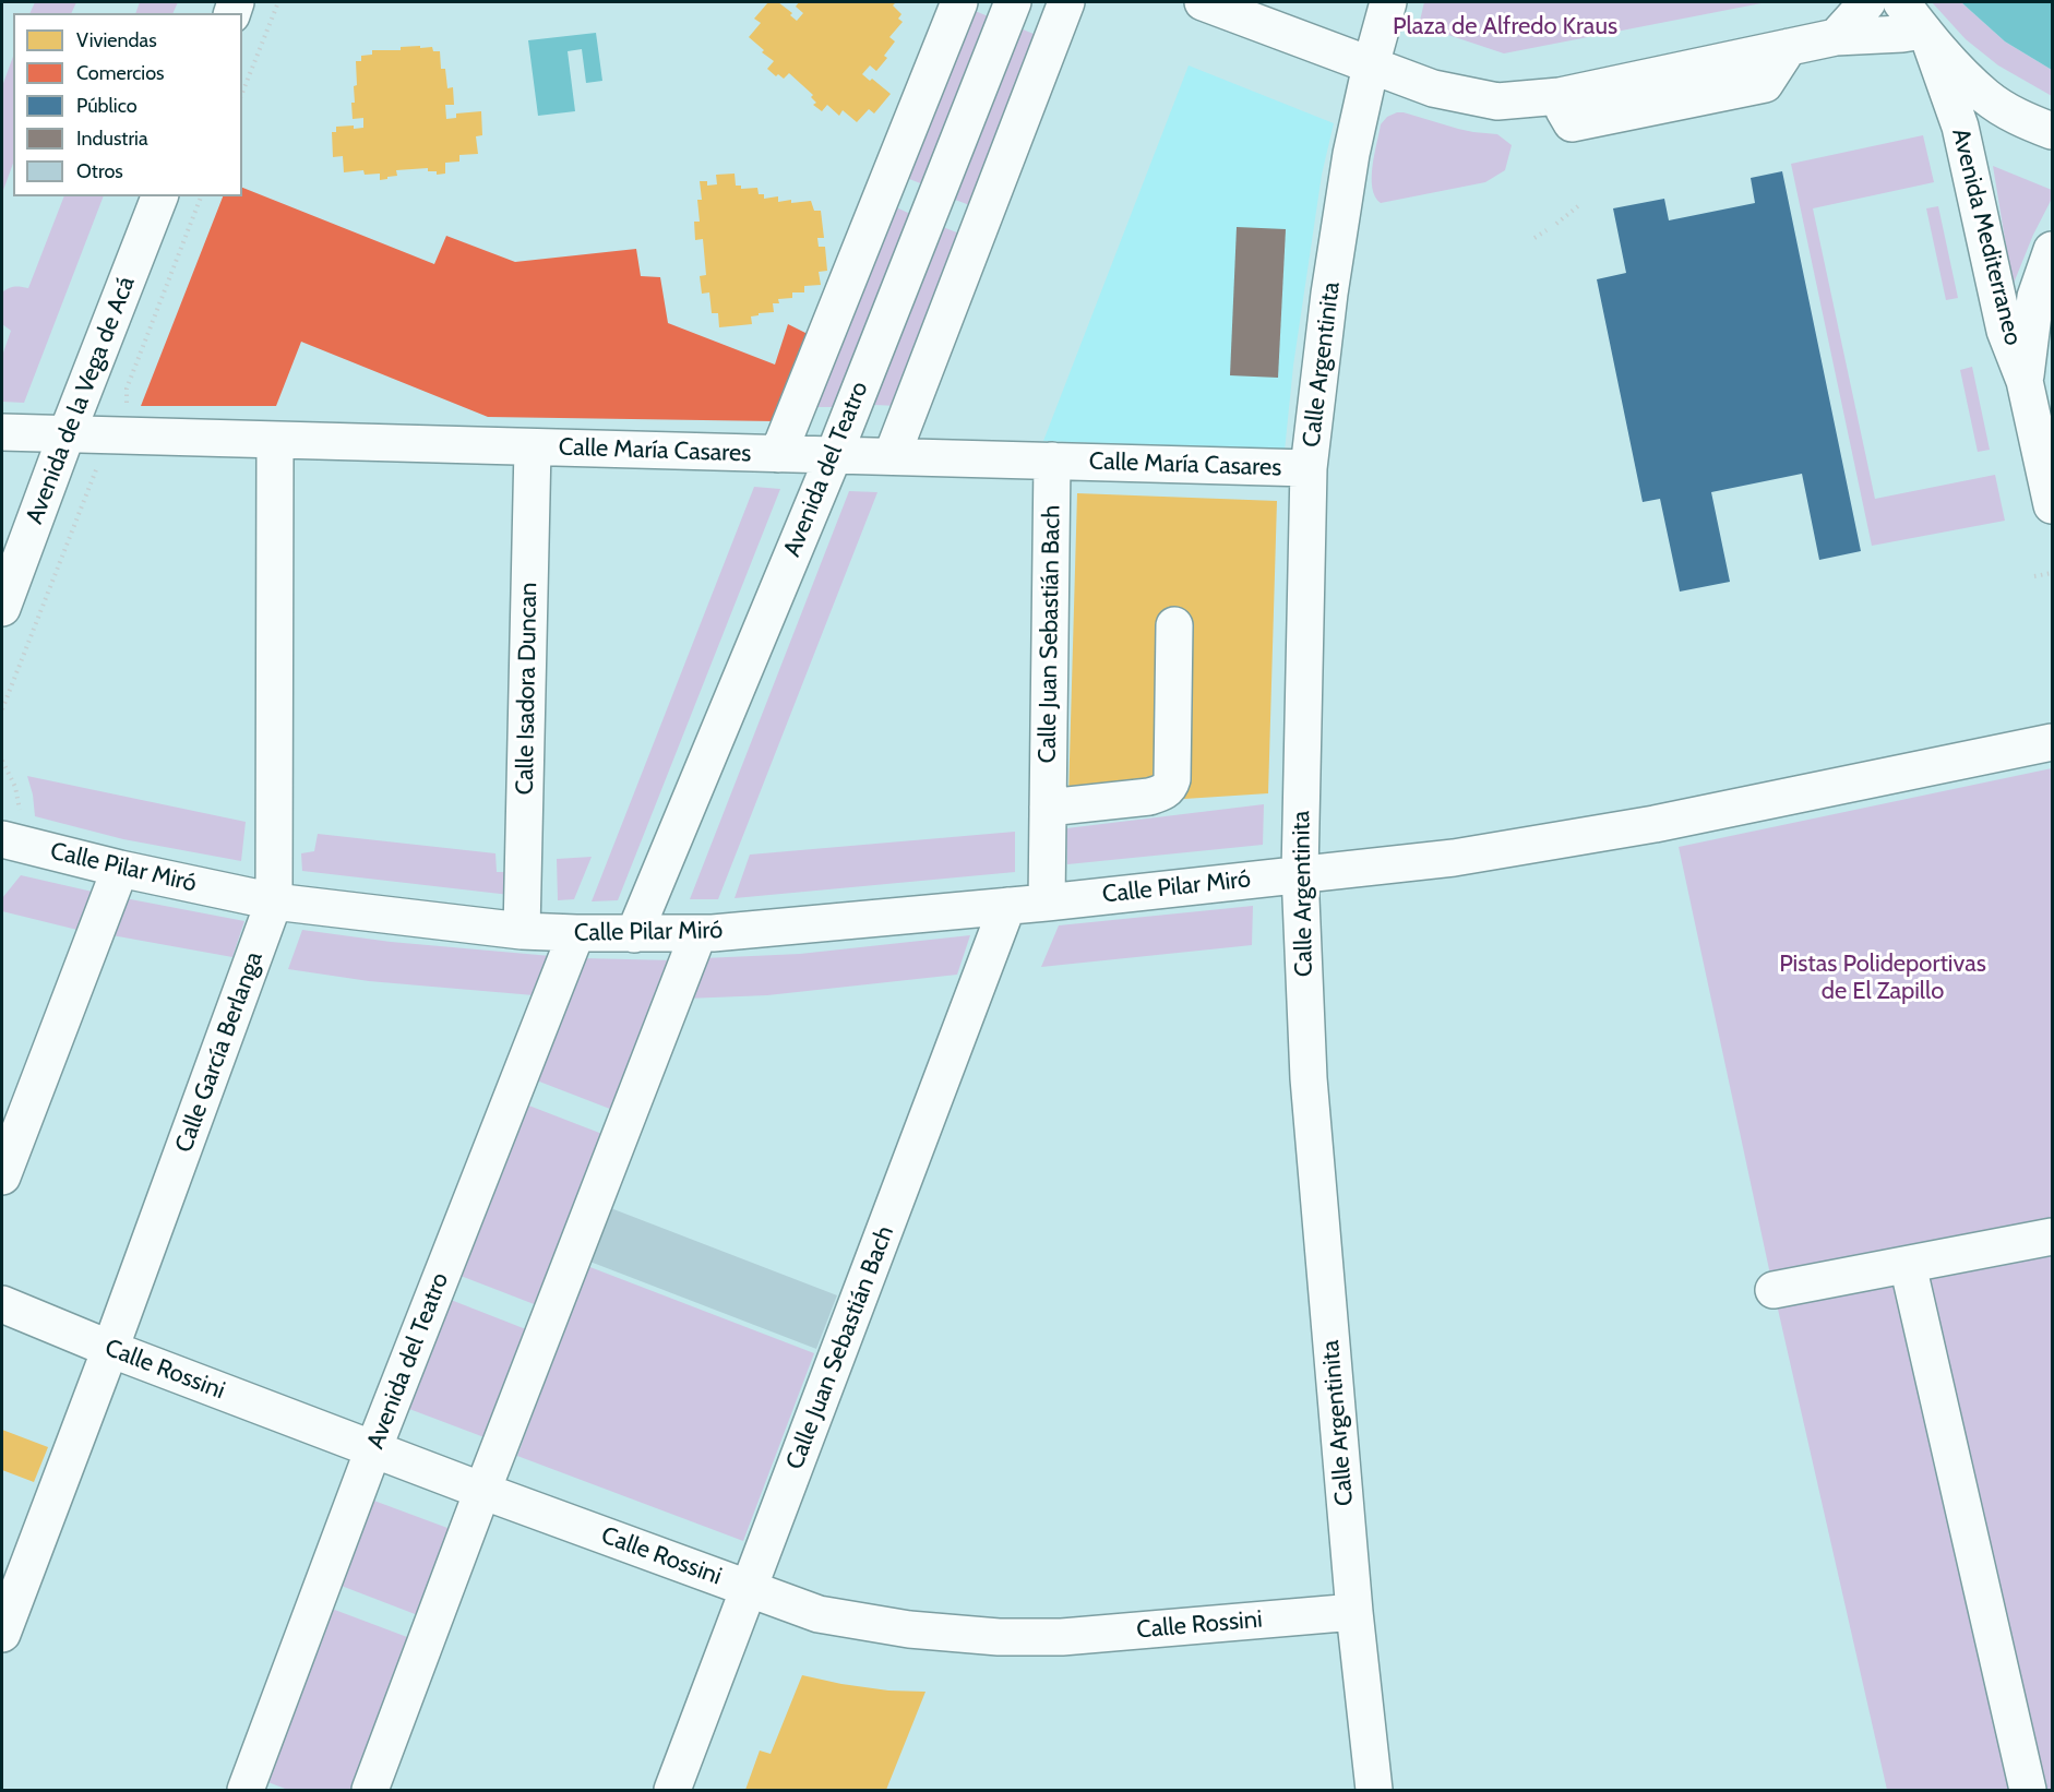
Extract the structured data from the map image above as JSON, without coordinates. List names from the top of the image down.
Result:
{
  "streets": {
    "street": [
      "Avenida Mediterraneo",
      "Calle Argentinita",
      "Avenida de la Vega de Acá",
      "Calle María Casares",
      "Avenida del Teatro",
      "Calle Juan Sebastián Bach",
      "Calle Isadora Duncan",
      "Calle Pilar Miró",
      "Calle García Berlanga",
      "Calle Rossini"
    ]
  },
  "crossings": [
    ["Calle Argentinita", "Calle María Casares"],
    ["Calle Argentinita", "Calle Pilar Miró"],
    ["Calle Argentinita", "Calle Rossini"],
    ["Avenida de la Vega de Acá", "Calle María Casares"],
    ["Calle María Casares", "Avenida del Teatro"],
    ["Calle María Casares", "Calle Juan Sebastián Bach"],
    ["Calle María Casares", "Calle Isadora Duncan"],
    ["Calle María Casares", "Calle García Berlanga"],
    ["Avenida del Teatro", "Calle Pilar Miró"],
    ["Avenida del Teatro", "Calle Rossini"],
    ["Calle Juan Sebastián Bach", "Calle Pilar Miró"],
    ["Calle Juan Sebastián Bach", "Calle Rossini"],
    ["Calle Isadora Duncan", "Calle Pilar Miró"],
    ["Calle Pilar Miró", "Calle García Berlanga"],
    ["Calle García Berlanga", "Calle Rossini"]
  ],
  "parks": ["Plaza de Alfredo Kraus", "Pistas Polideportivas de El Zapillo"],
  "legend": [
    "Viviendas",
    "Comercios",
    "Público",
    "Industria",
    "Otros"
  ]
}
